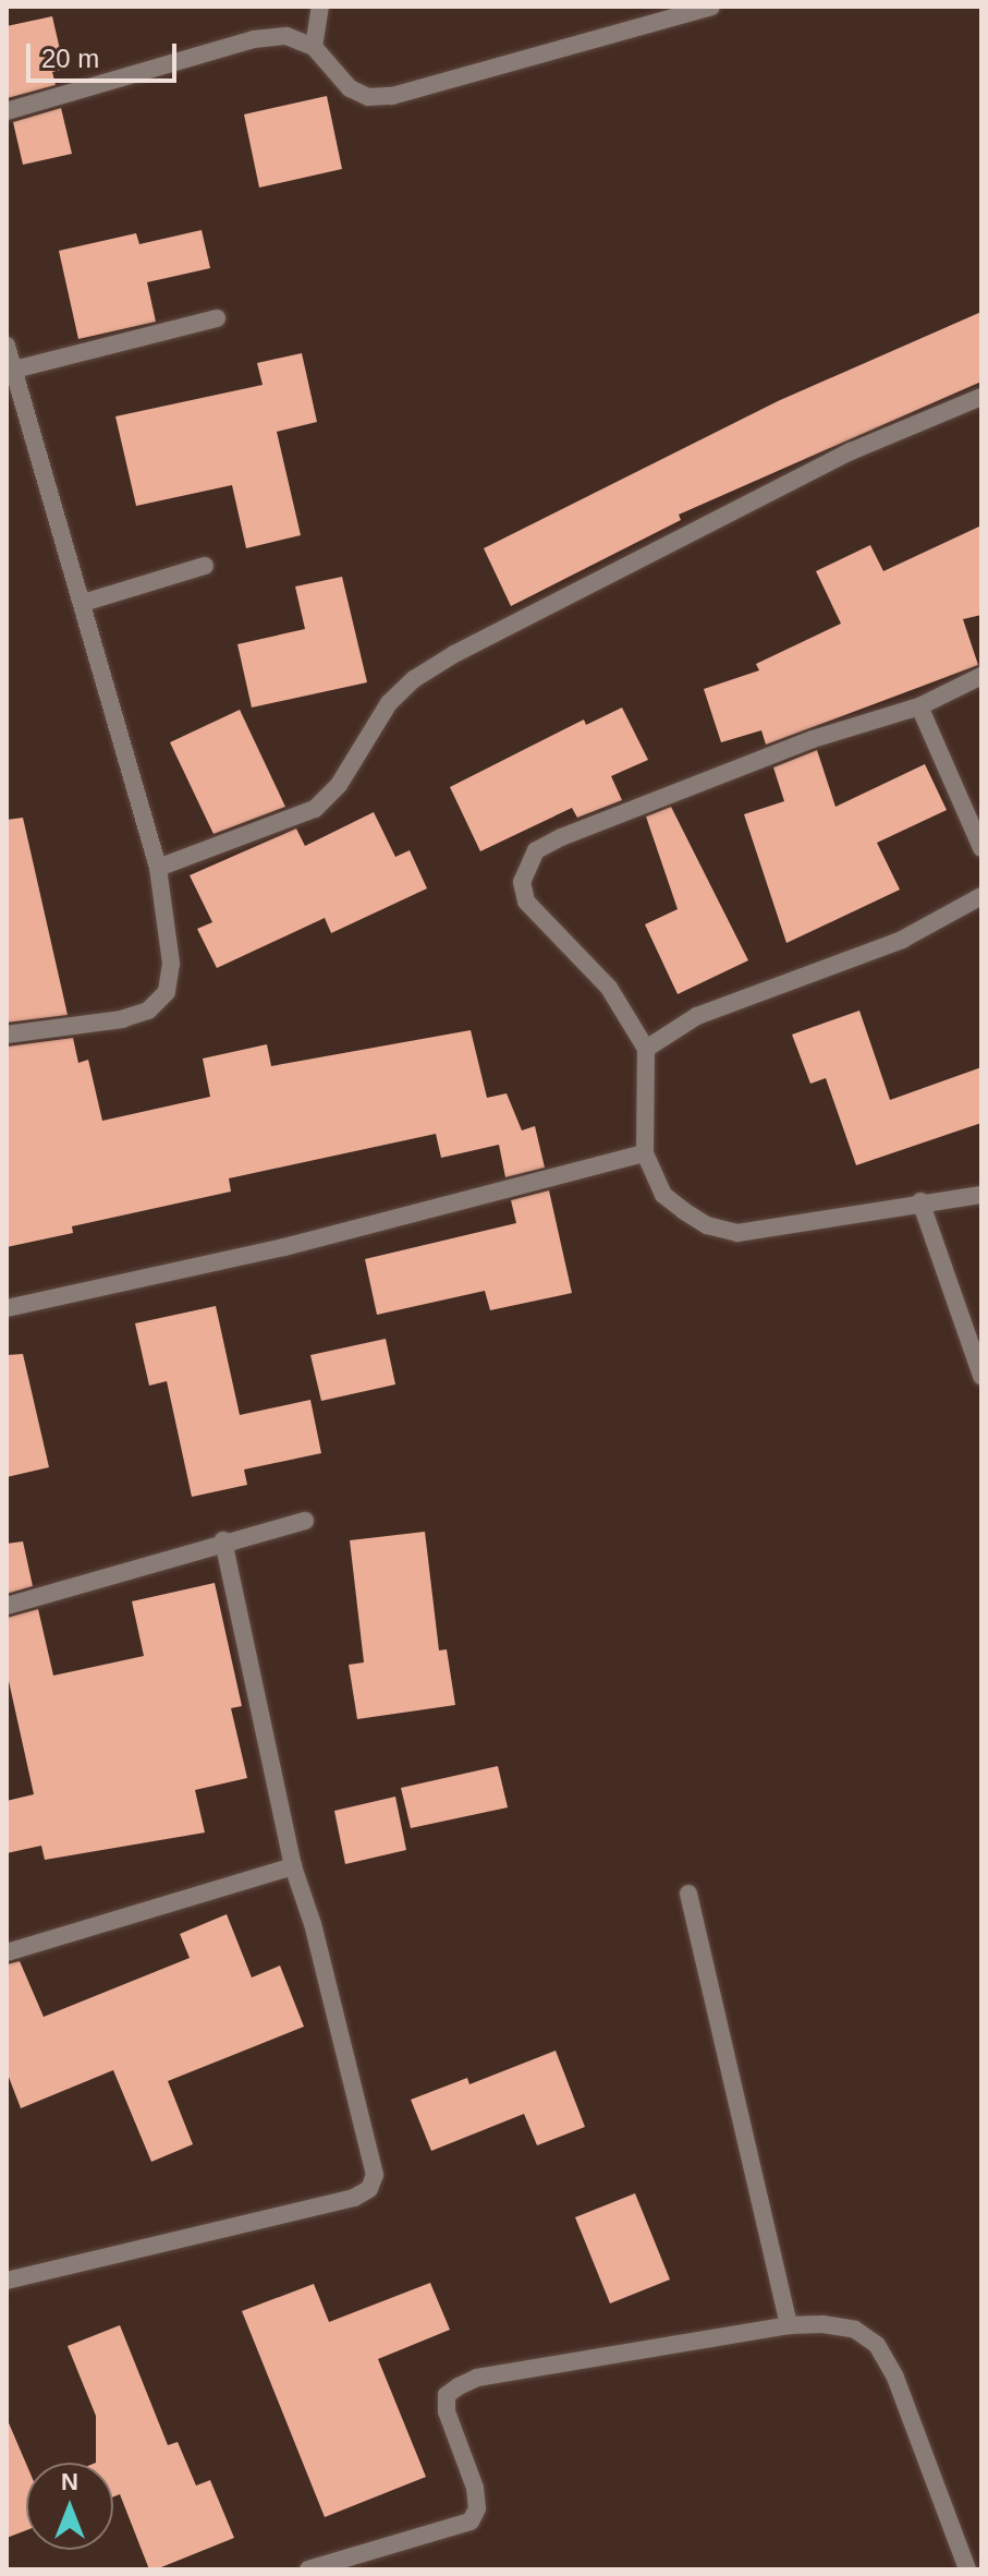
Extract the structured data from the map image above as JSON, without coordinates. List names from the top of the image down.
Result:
{
  "scale_bar": "20 m",
  "north": "top"
}
